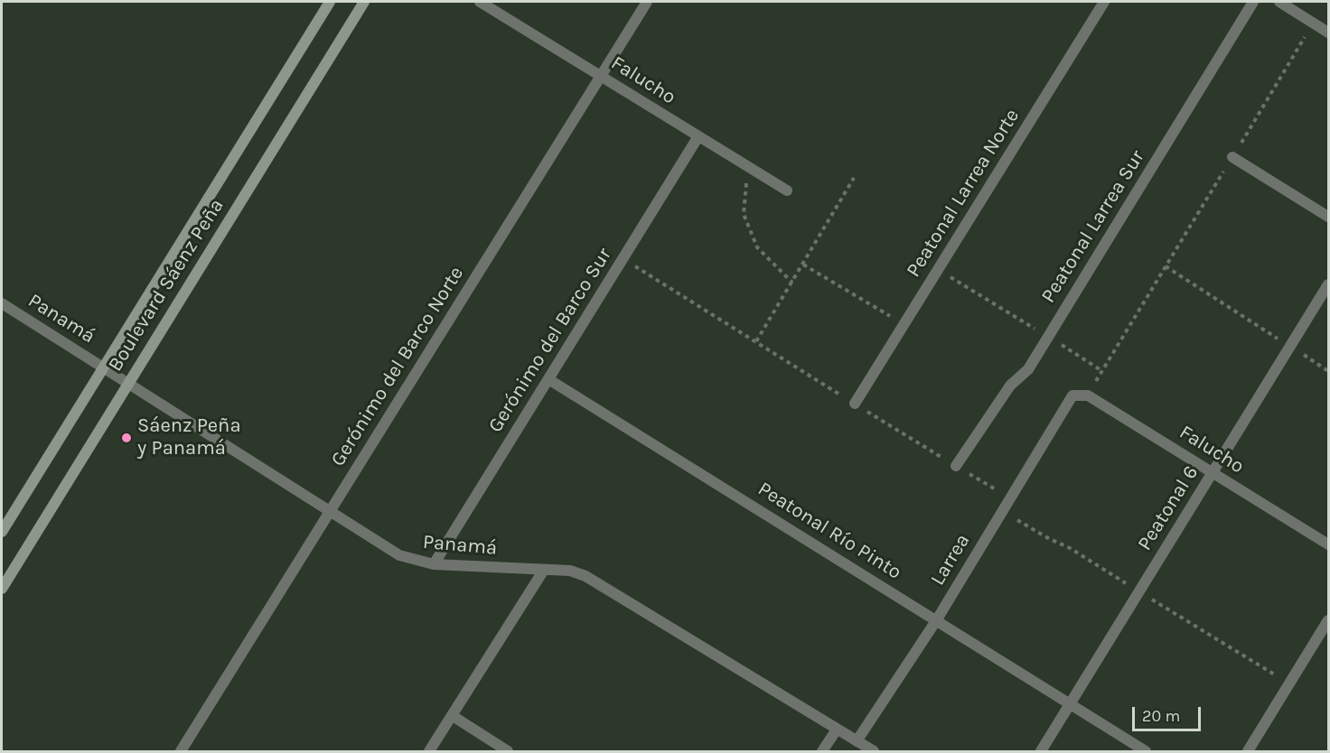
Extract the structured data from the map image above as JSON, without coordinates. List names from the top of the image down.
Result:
{
  "streets": {
    "main road": ["Boulevard Sáenz Peña"],
    "street": [
      "Falucho",
      "Peatonal Larrea Norte",
      "Peatonal Larrea Sur",
      "Panamá",
      "Gerónimo del Barco Sur",
      "Gerónimo del Barco Norte",
      "Peatonal 6",
      "Peatonal Río Pinto",
      "Larrea"
    ]
  },
  "crossings": [
    ["Falucho", "Gerónimo del Barco Sur"],
    ["Falucho", "Gerónimo del Barco Norte"],
    ["Falucho", "Peatonal 6"],
    ["Falucho", "Larrea"],
    ["Boulevard Sáenz Peña", "Panamá"],
    ["Panamá", "Gerónimo del Barco Sur"],
    ["Panamá", "Gerónimo del Barco Norte"],
    ["Panamá", "Larrea"],
    ["Gerónimo del Barco Sur", "Peatonal Río Pinto"],
    ["Peatonal 6", "Peatonal Río Pinto"],
    ["Peatonal Río Pinto", "Larrea"]
  ],
  "places": ["Sáenz Peña y Panamá"],
  "scale_bar": "20 m"
}
